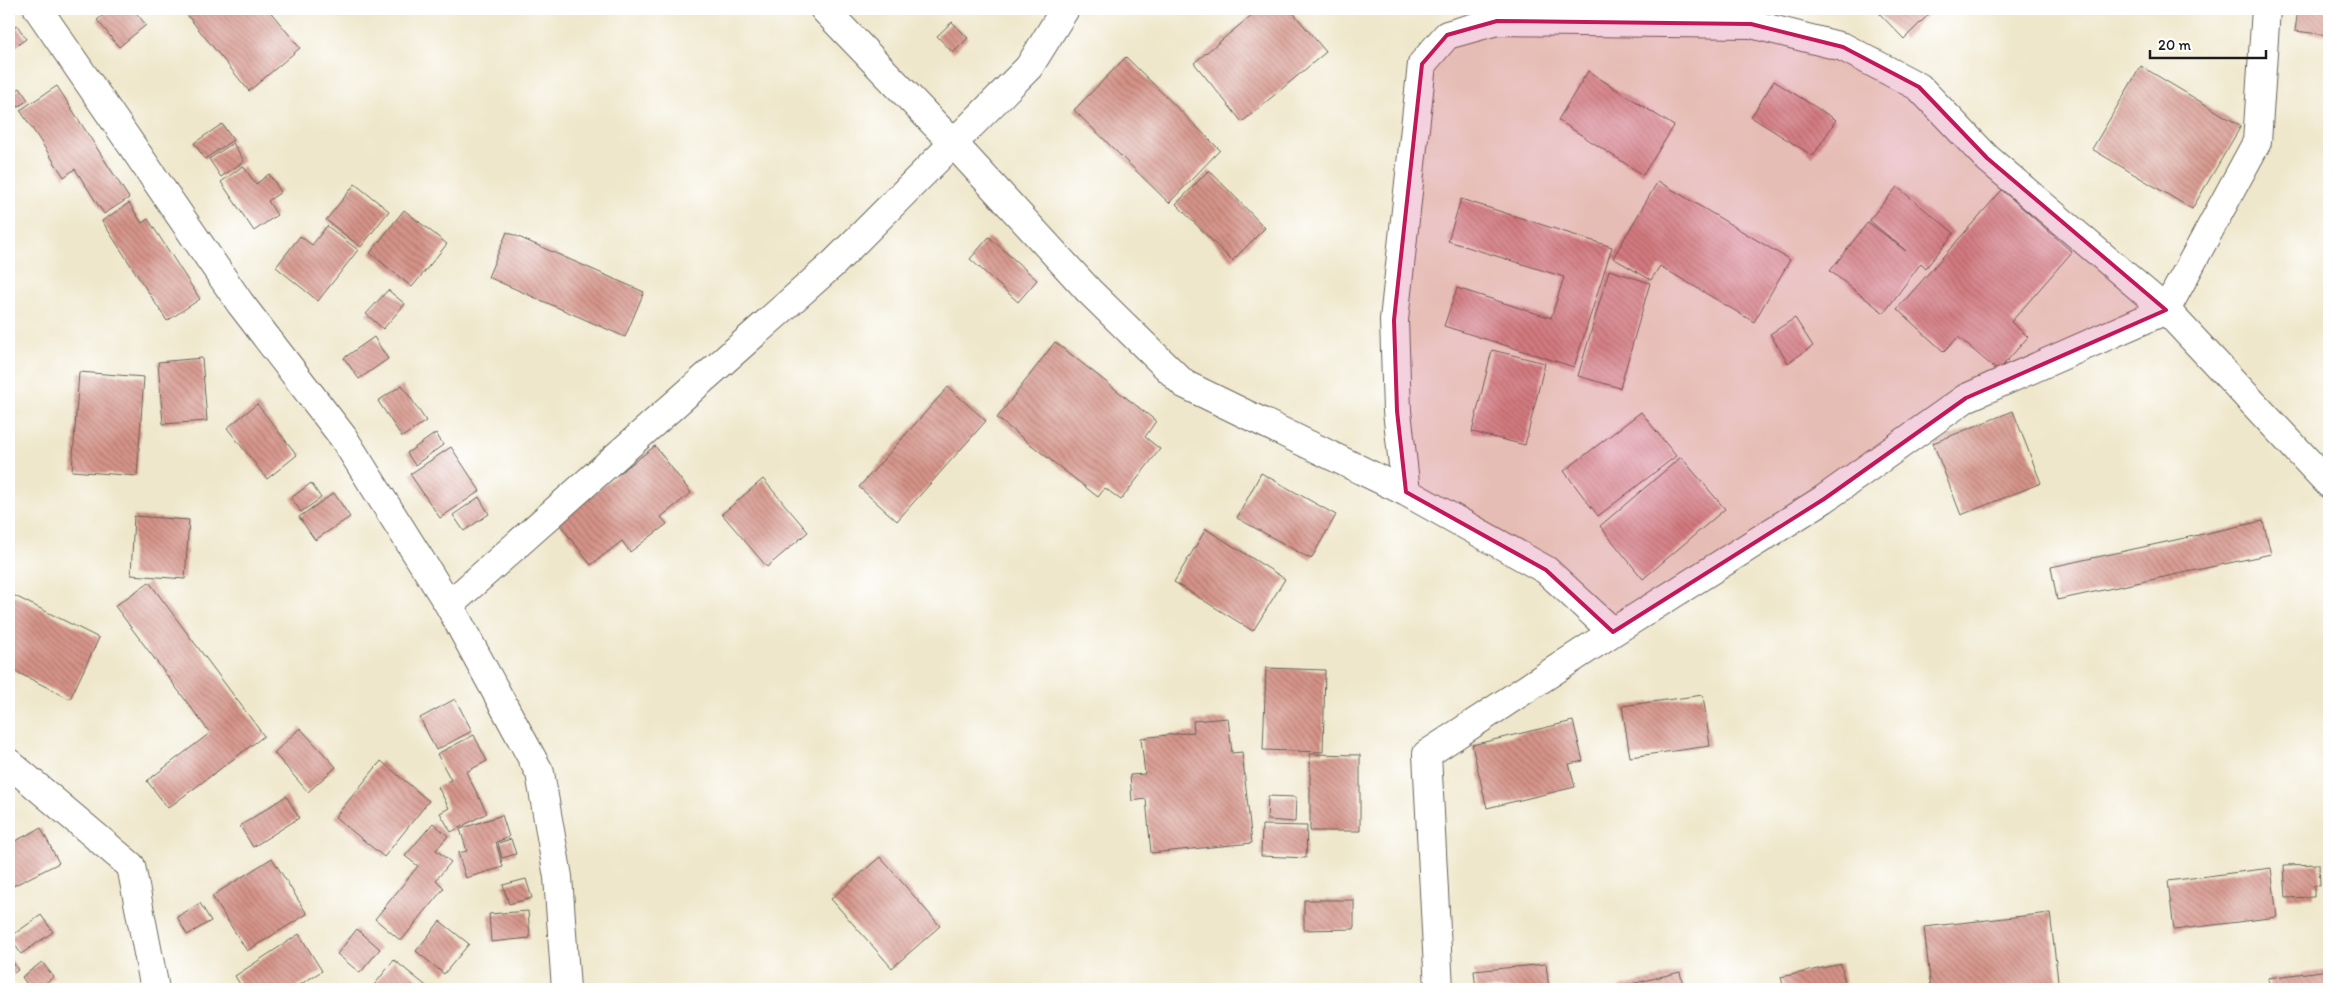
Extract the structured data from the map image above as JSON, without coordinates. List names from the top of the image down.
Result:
{
  "scale_bar": "20 m"
}
